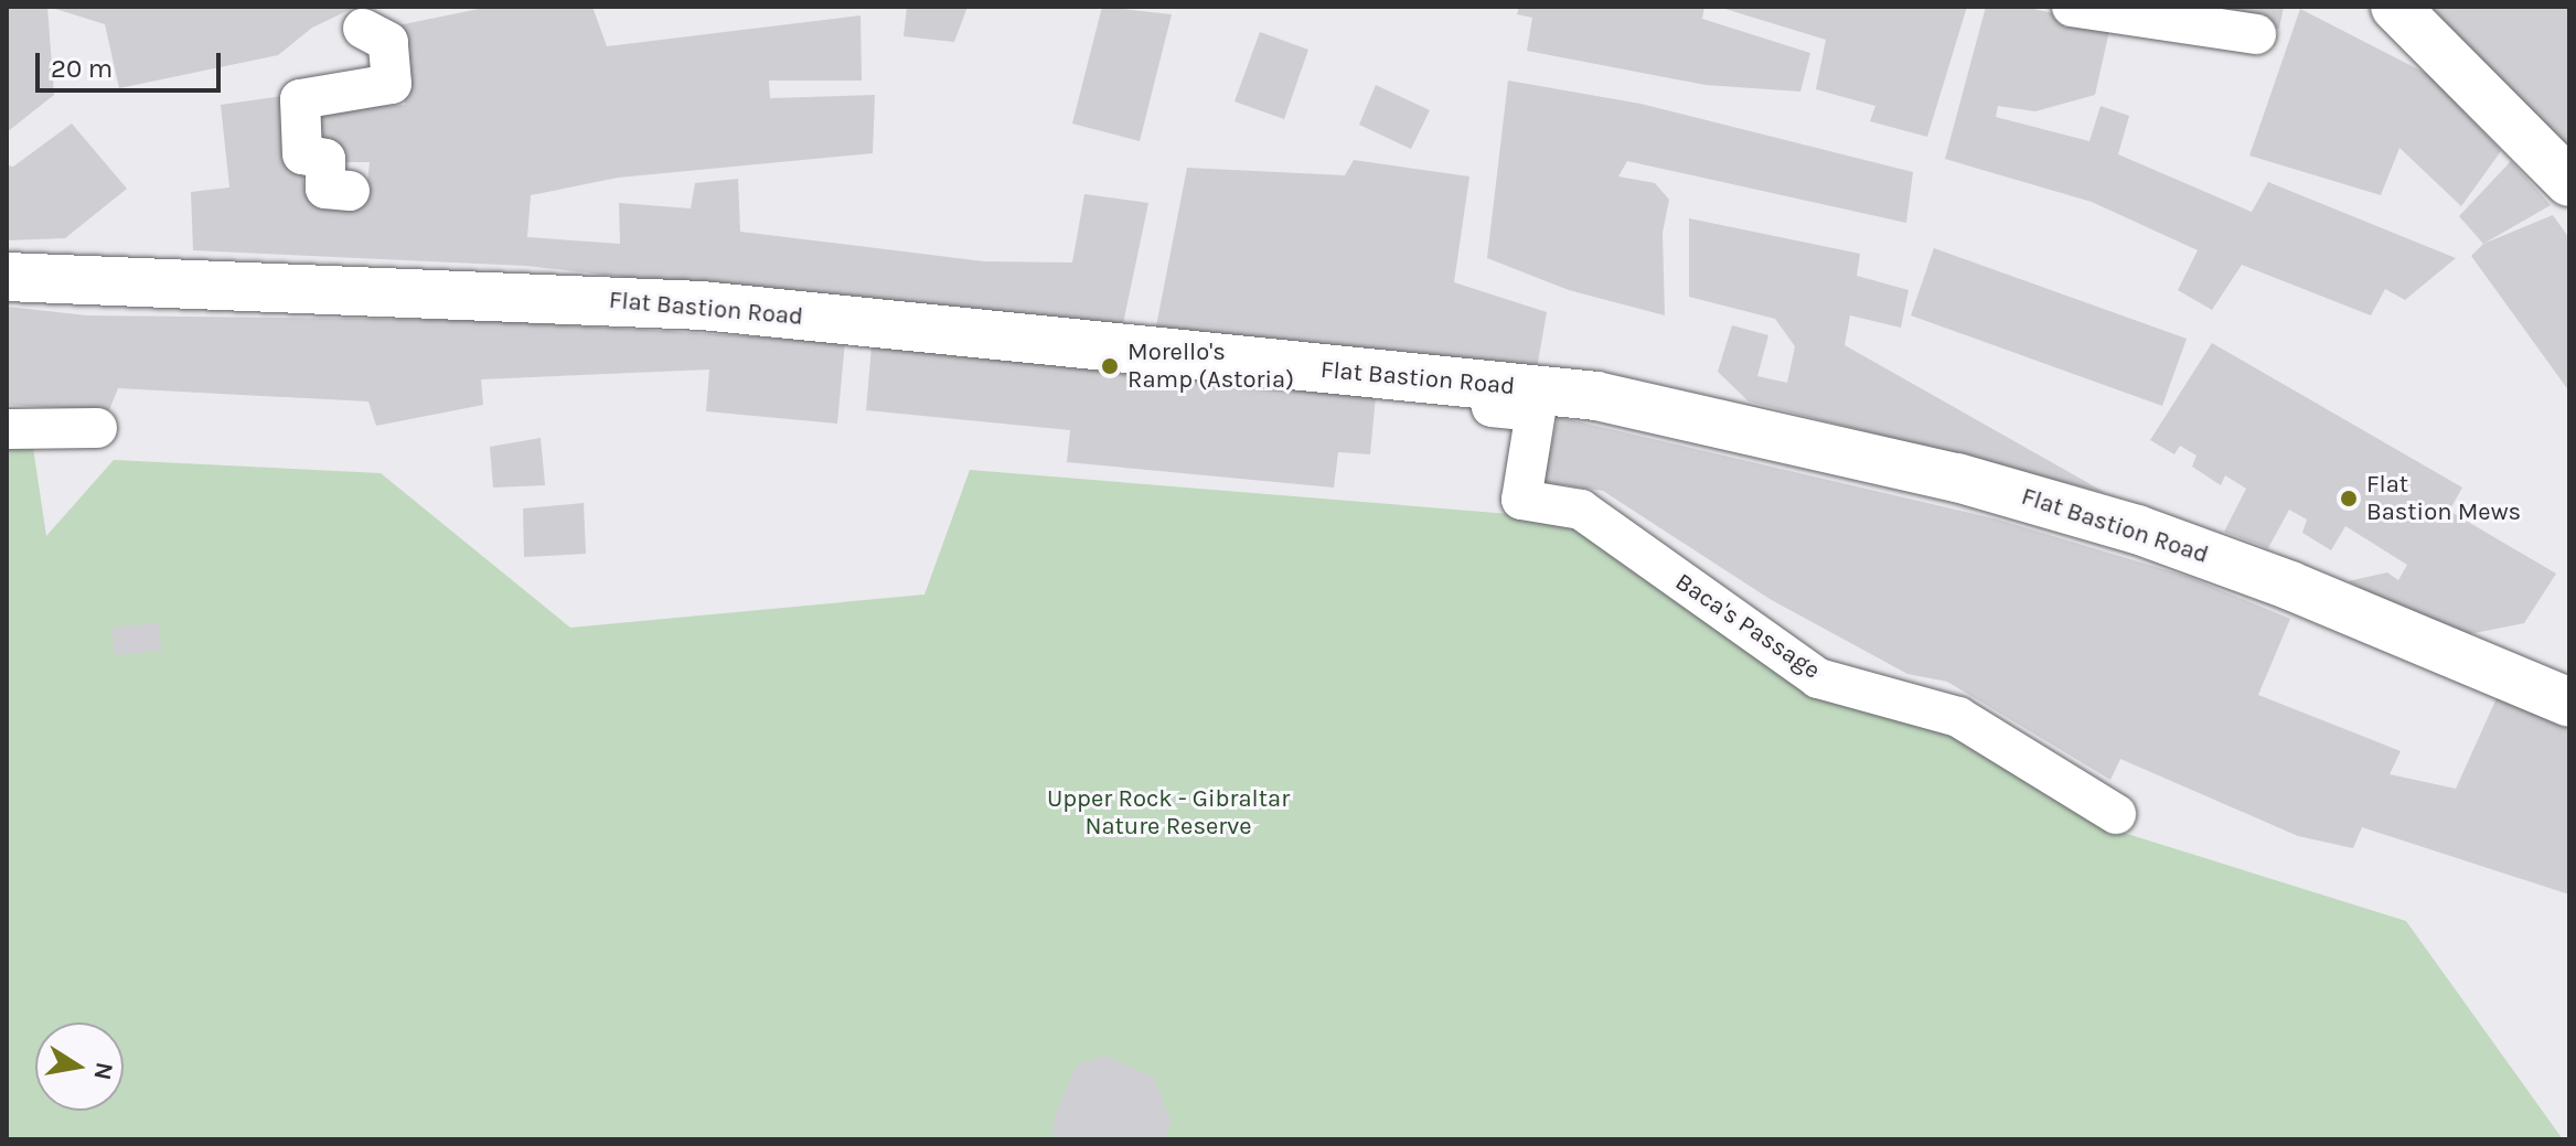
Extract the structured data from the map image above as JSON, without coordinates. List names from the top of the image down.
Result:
{
  "streets": {
    "street": ["Flat Bastion Road", "Baca's Passage"]
  },
  "crossings": [
    ["Flat Bastion Road", "Baca's Passage"]
  ],
  "parks": ["Upper Rock - Gibraltar Nature Reserve"],
  "places": ["Morello's Ramp (Astoria)", "Flat Bastion Mews"],
  "scale_bar": "20 m",
  "north": "right"
}
